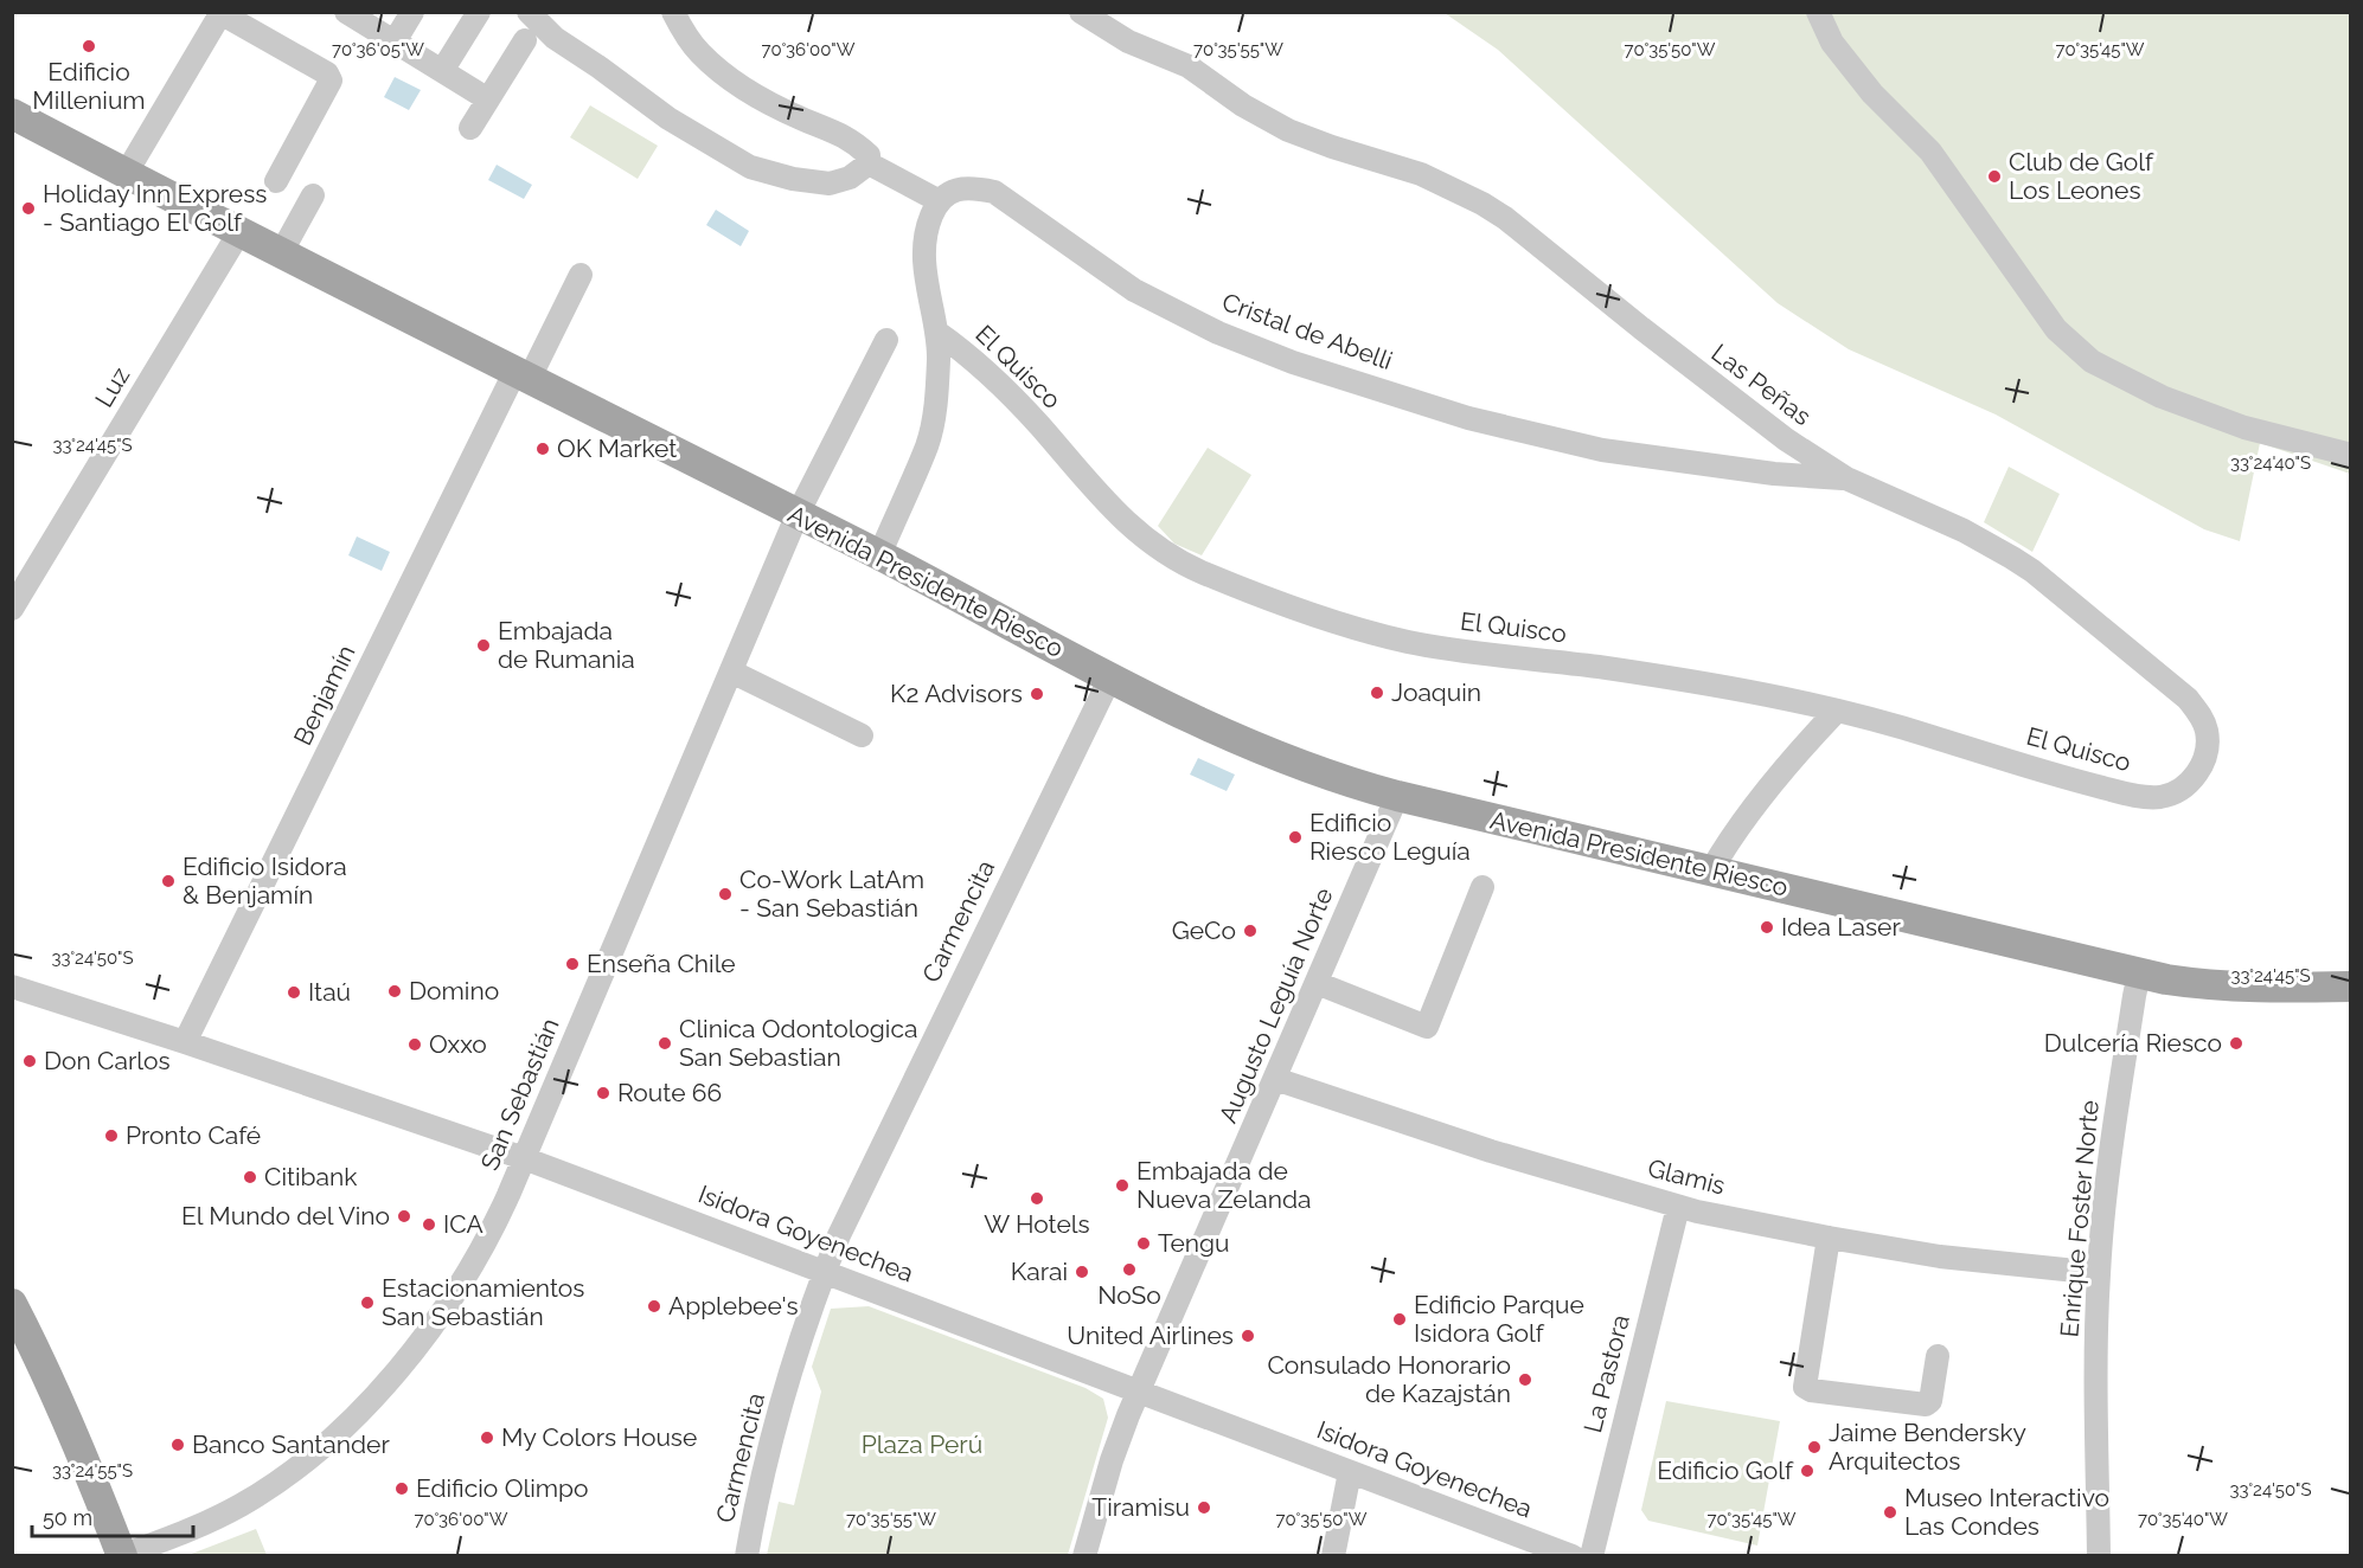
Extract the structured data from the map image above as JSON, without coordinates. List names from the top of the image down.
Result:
{
  "streets": {
    "main road": ["Avenida Presidente Riesco"],
    "street": [
      "Cristal de Abelli",
      "El Quisco",
      "Las Peñas",
      "Luz",
      "Benjamín",
      "Carmencita",
      "Augusto Leguía Norte",
      "San Sebastián",
      "Glamis",
      "Enrique Foster Norte",
      "Isidora Goyenechea",
      "La Pastora"
    ]
  },
  "crossings": [
    ["Cristal de Abelli", "Las Peñas"],
    ["El Quisco", "Las Peñas"],
    ["Luz", "Avenida Presidente Riesco"],
    ["Avenida Presidente Riesco", "Benjamín"],
    ["Avenida Presidente Riesco", "Carmencita"],
    ["Avenida Presidente Riesco", "Augusto Leguía Norte"],
    ["Avenida Presidente Riesco", "San Sebastián"],
    ["Avenida Presidente Riesco", "Enrique Foster Norte"],
    ["Benjamín", "Isidora Goyenechea"],
    ["Carmencita", "Isidora Goyenechea"],
    ["Augusto Leguía Norte", "Glamis"],
    ["Augusto Leguía Norte", "Isidora Goyenechea"],
    ["San Sebastián", "Isidora Goyenechea"],
    ["Glamis", "Enrique Foster Norte"],
    ["Glamis", "La Pastora"]
  ],
  "parks": ["Plaza Perú"],
  "places": [
    "Edificio Millenium",
    "Club de Golf Los Leones",
    "Holiday Inn Express - Santiago El Golf",
    "OK Market",
    "Embajada de Rumania",
    "Joaquin",
    "K2 Advisors",
    "Edificio Riesco Leguía",
    "Edificio Isidora & Benjamín",
    "Co-Work LatAm - San Sebastián",
    "Idea Laser",
    "GeCo",
    "Enseña Chile",
    "Domino",
    "Itaú",
    "Clinica Odontologica San Sebastian",
    "Dulcería Riesco",
    "Oxxo",
    "Don Carlos",
    "Route 66",
    "Pronto Café",
    "Citibank",
    "Embajada de Nueva Zelanda",
    "W Hotels",
    "El Mundo del Vino",
    "ICA",
    "Tengu",
    "NoSo",
    "Karai",
    "Estacionamientos San Sebastián",
    "Applebee's",
    "Edificio Parque Isidora Golf",
    "United Airlines",
    "Consulado Honorario de Kazajstán",
    "My Colors House",
    "Banco Santander",
    "Jaime Bendersky Arquitectos",
    "Edificio Golf",
    "Edificio Olimpo",
    "Tiramisu",
    "Museo Interactivo Las Condes"
  ],
  "scale_bar": "50 m",
  "coordinates": [
    "70°36'05\"W",
    "70°36'00\"W",
    "70°35'55\"W",
    "70°35'50\"W",
    "70°35'45\"W",
    "33°24'45\"S",
    "33°24'40\"S",
    "33°24'50\"S",
    "33°24'55\"S",
    "70°35'40\"W"
  ]
}
